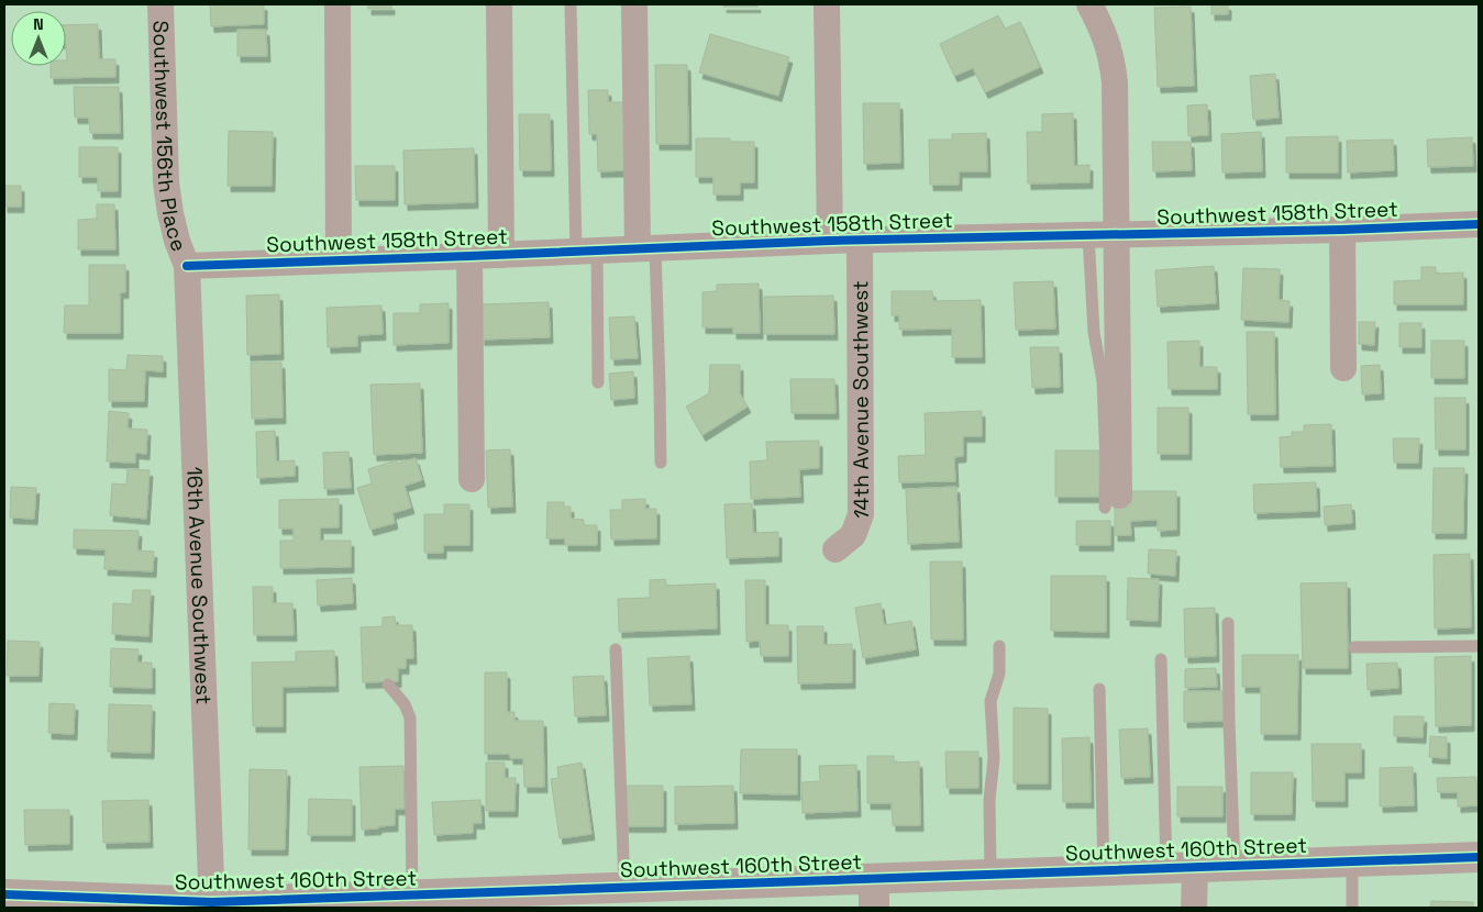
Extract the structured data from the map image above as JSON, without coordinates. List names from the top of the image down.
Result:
{
  "streets": {
    "street": [
      "Southwest 156th Place",
      "Southwest 158th Street",
      "14th Avenue Southwest",
      "16th Avenue Southwest",
      "Southwest 160th Street"
    ]
  },
  "crossings": [
    ["Southwest 156th Place", "Southwest 158th Street"],
    ["Southwest 156th Place", "16th Avenue Southwest"],
    ["Southwest 158th Street", "14th Avenue Southwest"],
    ["Southwest 158th Street", "16th Avenue Southwest"],
    ["16th Avenue Southwest", "Southwest 160th Street"]
  ],
  "north": "top"
}
